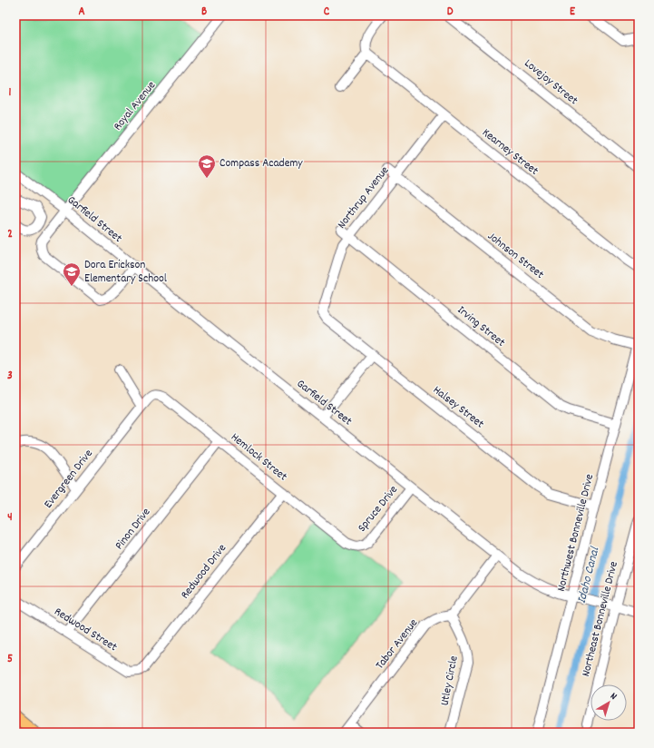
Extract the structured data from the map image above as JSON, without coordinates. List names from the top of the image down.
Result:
{
  "streets": {
    "street": [
      "Lovejoy Street",
      "Royal Avenue",
      "Kearney Street",
      "Northrup Avenue",
      "Garfield Street",
      "Johnson Street",
      "Irving Street",
      "Halsey Street",
      "Hemlock Street",
      "Evergreen Drive",
      "Spruce Drive",
      "Pinon Drive",
      "Northwest Bonneville Drive",
      "Redwood Drive",
      "Northeast Bonneville Drive",
      "Redwood Street",
      "Tabor Avenue",
      "Utley Circle"
    ]
  },
  "crossings": [
    ["Royal Avenue", "Garfield Street"],
    ["Kearney Street", "Northrup Avenue"],
    ["Northrup Avenue", "Johnson Street"],
    ["Northrup Avenue", "Irving Street"],
    ["Northrup Avenue", "Halsey Street"],
    ["Garfield Street", "Spruce Drive"],
    ["Garfield Street", "Northwest Bonneville Drive"],
    ["Garfield Street", "Northeast Bonneville Drive"],
    ["Johnson Street", "Northwest Bonneville Drive"],
    ["Irving Street", "Northwest Bonneville Drive"],
    ["Halsey Street", "Northwest Bonneville Drive"],
    ["Hemlock Street", "Evergreen Drive"],
    ["Hemlock Street", "Spruce Drive"],
    ["Hemlock Street", "Pinon Drive"],
    ["Hemlock Street", "Redwood Drive"],
    ["Pinon Drive", "Redwood Street"],
    ["Redwood Drive", "Redwood Street"],
    ["Tabor Avenue", "Utley Circle"]
  ],
  "water": ["Idaho Canal"],
  "places": {
    "school or university": ["Compass Academy", "Dora Erickson Elementary School"]
  },
  "north": "top right",
  "grid": {
    "columns": [
      "A",
      "B",
      "C",
      "D",
      "E"
    ],
    "rows": [
      "1",
      "2",
      "3",
      "4",
      "5"
    ]
  }
}
